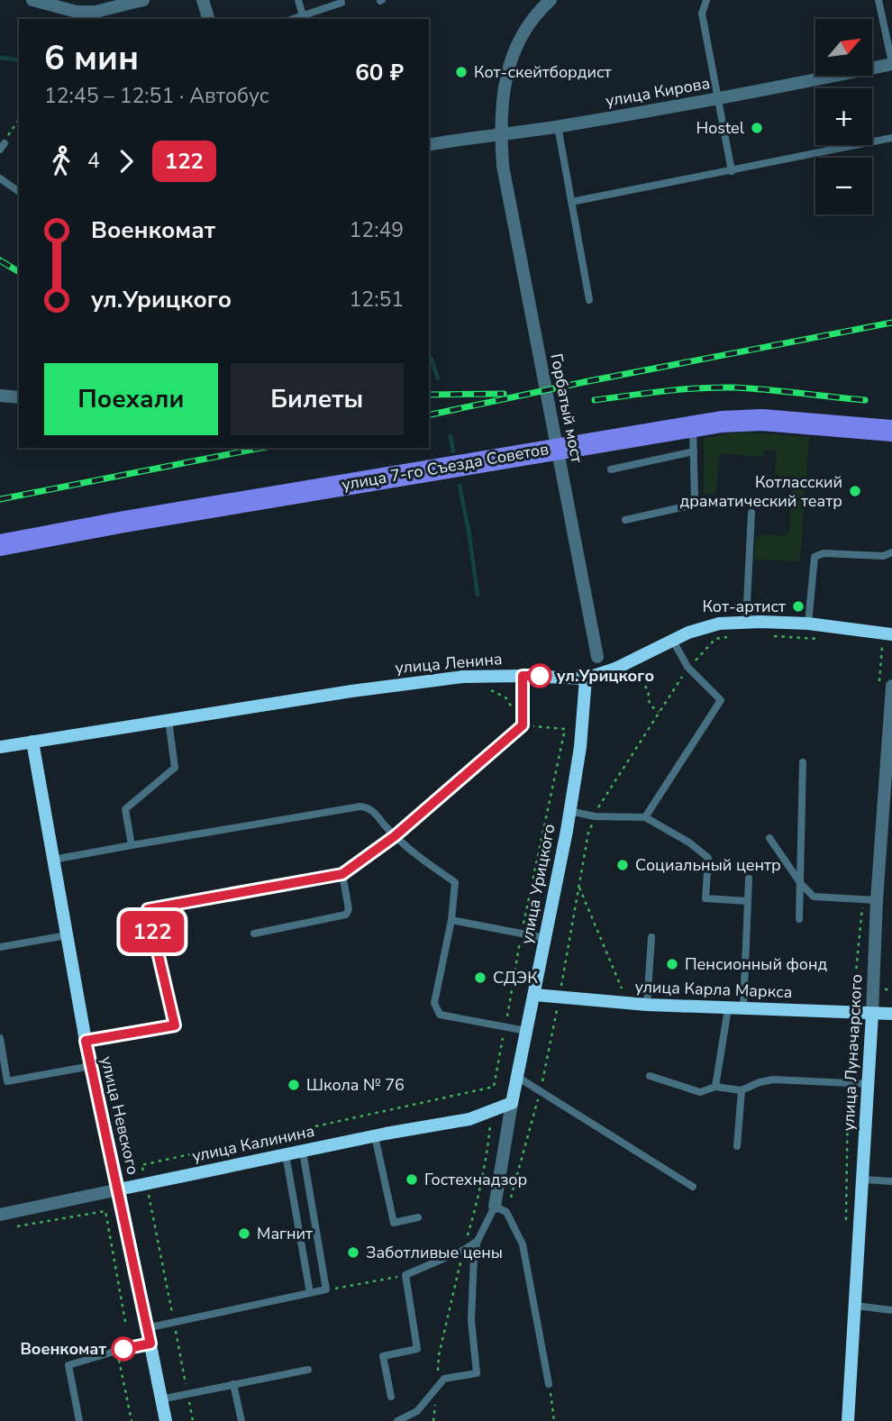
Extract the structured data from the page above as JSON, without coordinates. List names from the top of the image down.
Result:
{
  "streets": {
    "main road": ["улица 7-го Съезда Советов"],
    "street": [
      "улица Кирова",
      "Горбатый мост",
      "улица Ленина",
      "улица Урицкого",
      "улица Карла Маркса",
      "улица Луначарского",
      "улица Невского",
      "улица Калинина"
    ]
  },
  "crossings": [
    ["улица Кирова", "Горбатый мост"],
    ["улица Ленина", "улица Урицкого"],
    ["улица Ленина", "улица Невского"],
    ["улица Урицкого", "улица Карла Маркса"],
    ["улица Урицкого", "улица Калинина"],
    ["улица Карла Маркса", "улица Луначарского"],
    ["улица Невского", "улица Калинина"]
  ],
  "places": [
    "Кот-скейтбордист",
    "Hostel",
    "Котласский драматический театр",
    "Кот-артист",
    "ул.Урицкого",
    "Социальный центр",
    "Пенсионный фонд",
    "СДЭК",
    "Школа № 76",
    "Гостехнадзор",
    "Магнит",
    "Заботливые цены",
    "Военкомат"
  ],
  "lines": ["bus line 122"],
  "north": "top right",
  "page": {
    "on_map": "122",
    "map_buttons": ["+", "−"],
    "heading": ["6 мин", "12:45 – 12:51 · Автобус", "60 ₽"],
    "legs": ["4", "122"],
    "list": [
      {
        "name": "Военкомат",
        "value": "12:49"
      },
      {
        "name": "ул.Урицкого",
        "value": "12:51"
      }
    ],
    "buttons": ["Поехали", "Билеты"]
  }
}
